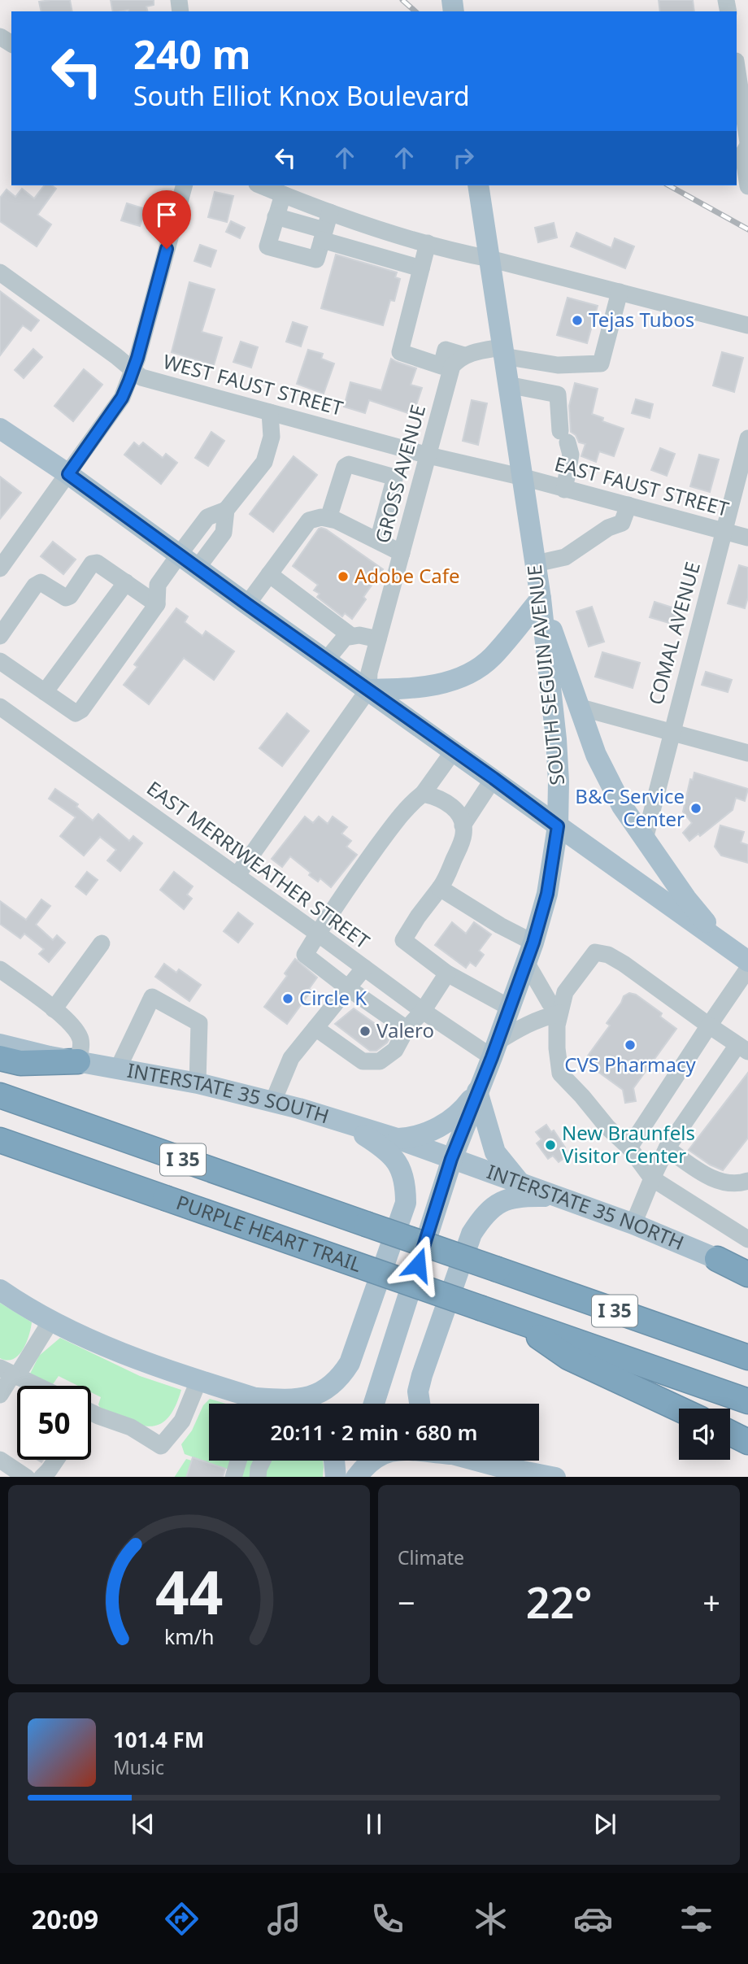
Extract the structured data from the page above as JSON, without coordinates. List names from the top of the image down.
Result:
{
  "streets": {
    "highway": ["I 35", "PURPLE HEART TRAIL"],
    "main road": ["SOUTH SEGUIN AVENUE", "INTERSTATE 35 SOUTH", "INTERSTATE 35 NORTH"],
    "street": [
      "WEST FAUST STREET",
      "GROSS AVENUE",
      "EAST FAUST STREET",
      "COMAL AVENUE",
      "EAST MERRIWEATHER STREET"
    ]
  },
  "crossings": [
    ["WEST FAUST STREET", "GROSS AVENUE"],
    ["WEST FAUST STREET", "EAST FAUST STREET"],
    ["WEST FAUST STREET", "SOUTH SEGUIN AVENUE"],
    ["GROSS AVENUE", "EAST MERRIWEATHER STREET"],
    ["EAST FAUST STREET", "COMAL AVENUE"],
    ["EAST FAUST STREET", "SOUTH SEGUIN AVENUE"],
    ["SOUTH SEGUIN AVENUE", "EAST MERRIWEATHER STREET"],
    ["SOUTH SEGUIN AVENUE", "INTERSTATE 35 SOUTH"],
    ["SOUTH SEGUIN AVENUE", "INTERSTATE 35 NORTH"],
    ["INTERSTATE 35 SOUTH", "INTERSTATE 35 NORTH"]
  ],
  "places": [
    "Tejas Tubos",
    "Adobe Cafe",
    "B&C Service Center",
    "Circle K",
    "Valero",
    "CVS Pharmacy",
    "New Braunfels Visitor Center"
  ],
  "page": {
    "turn": ["240 m", "South Elliot Knox Boulevard"],
    "limit": "50",
    "trip": "20:11 · 2 min · 680 m",
    "tile": "Climate",
    "heat": ["−", "22°", "+"],
    "song": ["101.4 FM", "Music"],
    "tabs": "20:09",
    "gauge": ["44", "km/h"]
  }
}
